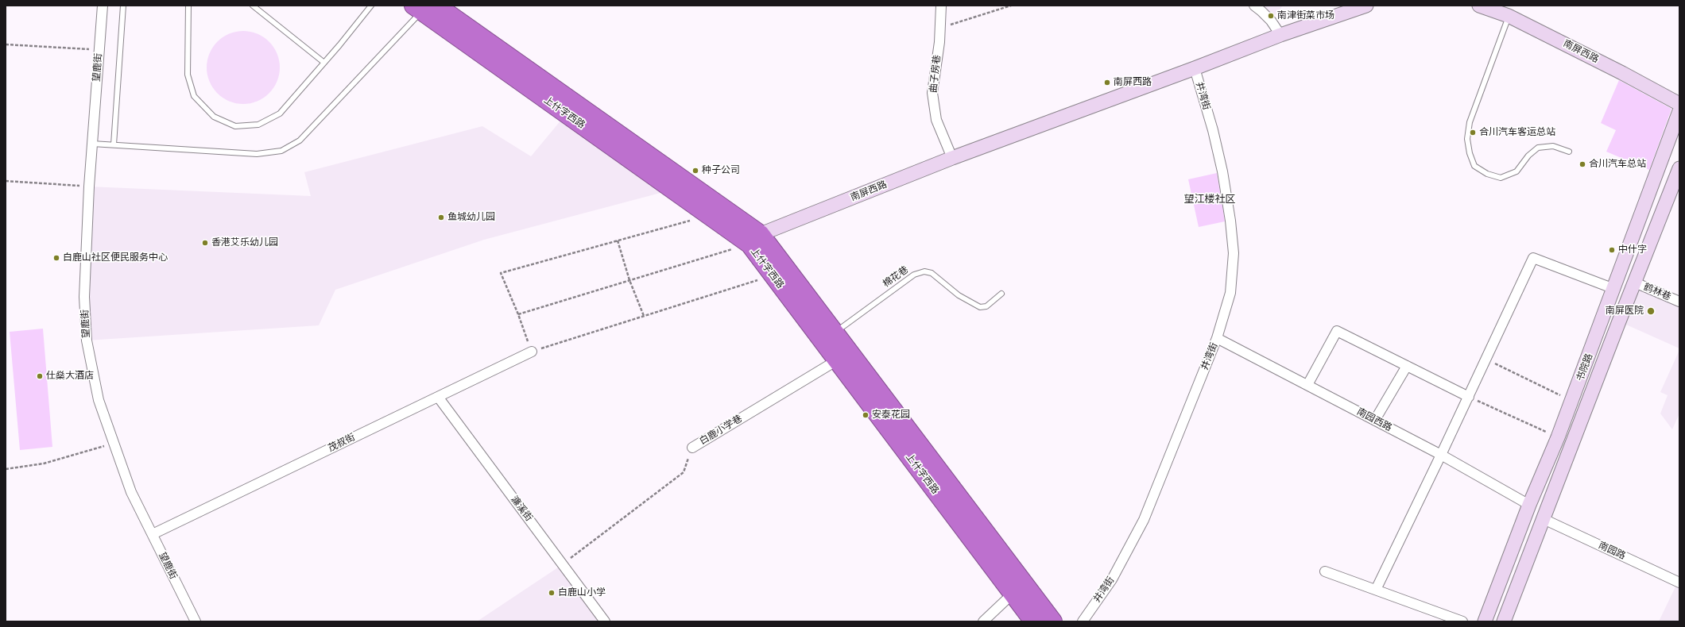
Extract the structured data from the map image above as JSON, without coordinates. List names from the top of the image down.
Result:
{
  "streets": {
    "highway": ["上什字西路"],
    "main road": ["南屏西路", "书院路"],
    "street": [
      "望鹿街",
      "曲子房巷",
      "井湾街",
      "鹤林巷",
      "南园西路",
      "白鹿小学巷",
      "茂叔街",
      "濂溪街",
      "南园路"
    ],
    "lane": ["棉花巷"]
  },
  "crossings": [
    ["南屏西路", "曲子房巷"],
    ["南屏西路", "井湾街"],
    ["南屏西路", "上什字西路"],
    ["望鹿街", "茂叔街"],
    ["井湾街", "南园西路"],
    ["上什字西路", "棉花巷"],
    ["上什字西路", "白鹿小学巷"],
    ["鹤林巷", "书院路"],
    ["书院路", "南园西路"],
    ["书院路", "南园路"],
    ["白鹿小学巷", "濂溪街"],
    ["茂叔街", "濂溪街"]
  ],
  "districts": ["望江楼社区"],
  "places": [
    "南津街菜市场",
    "南屏西路",
    "合川汽车客运总站",
    "合川汽车总站",
    "种子公司",
    "鱼城幼儿园",
    "香港艾乐幼儿园",
    "中什字",
    "白鹿山社区便民服务中心",
    "南屏医院",
    "仕燊大酒店",
    "安泰花园",
    "白鹿山小学"
  ]
}
